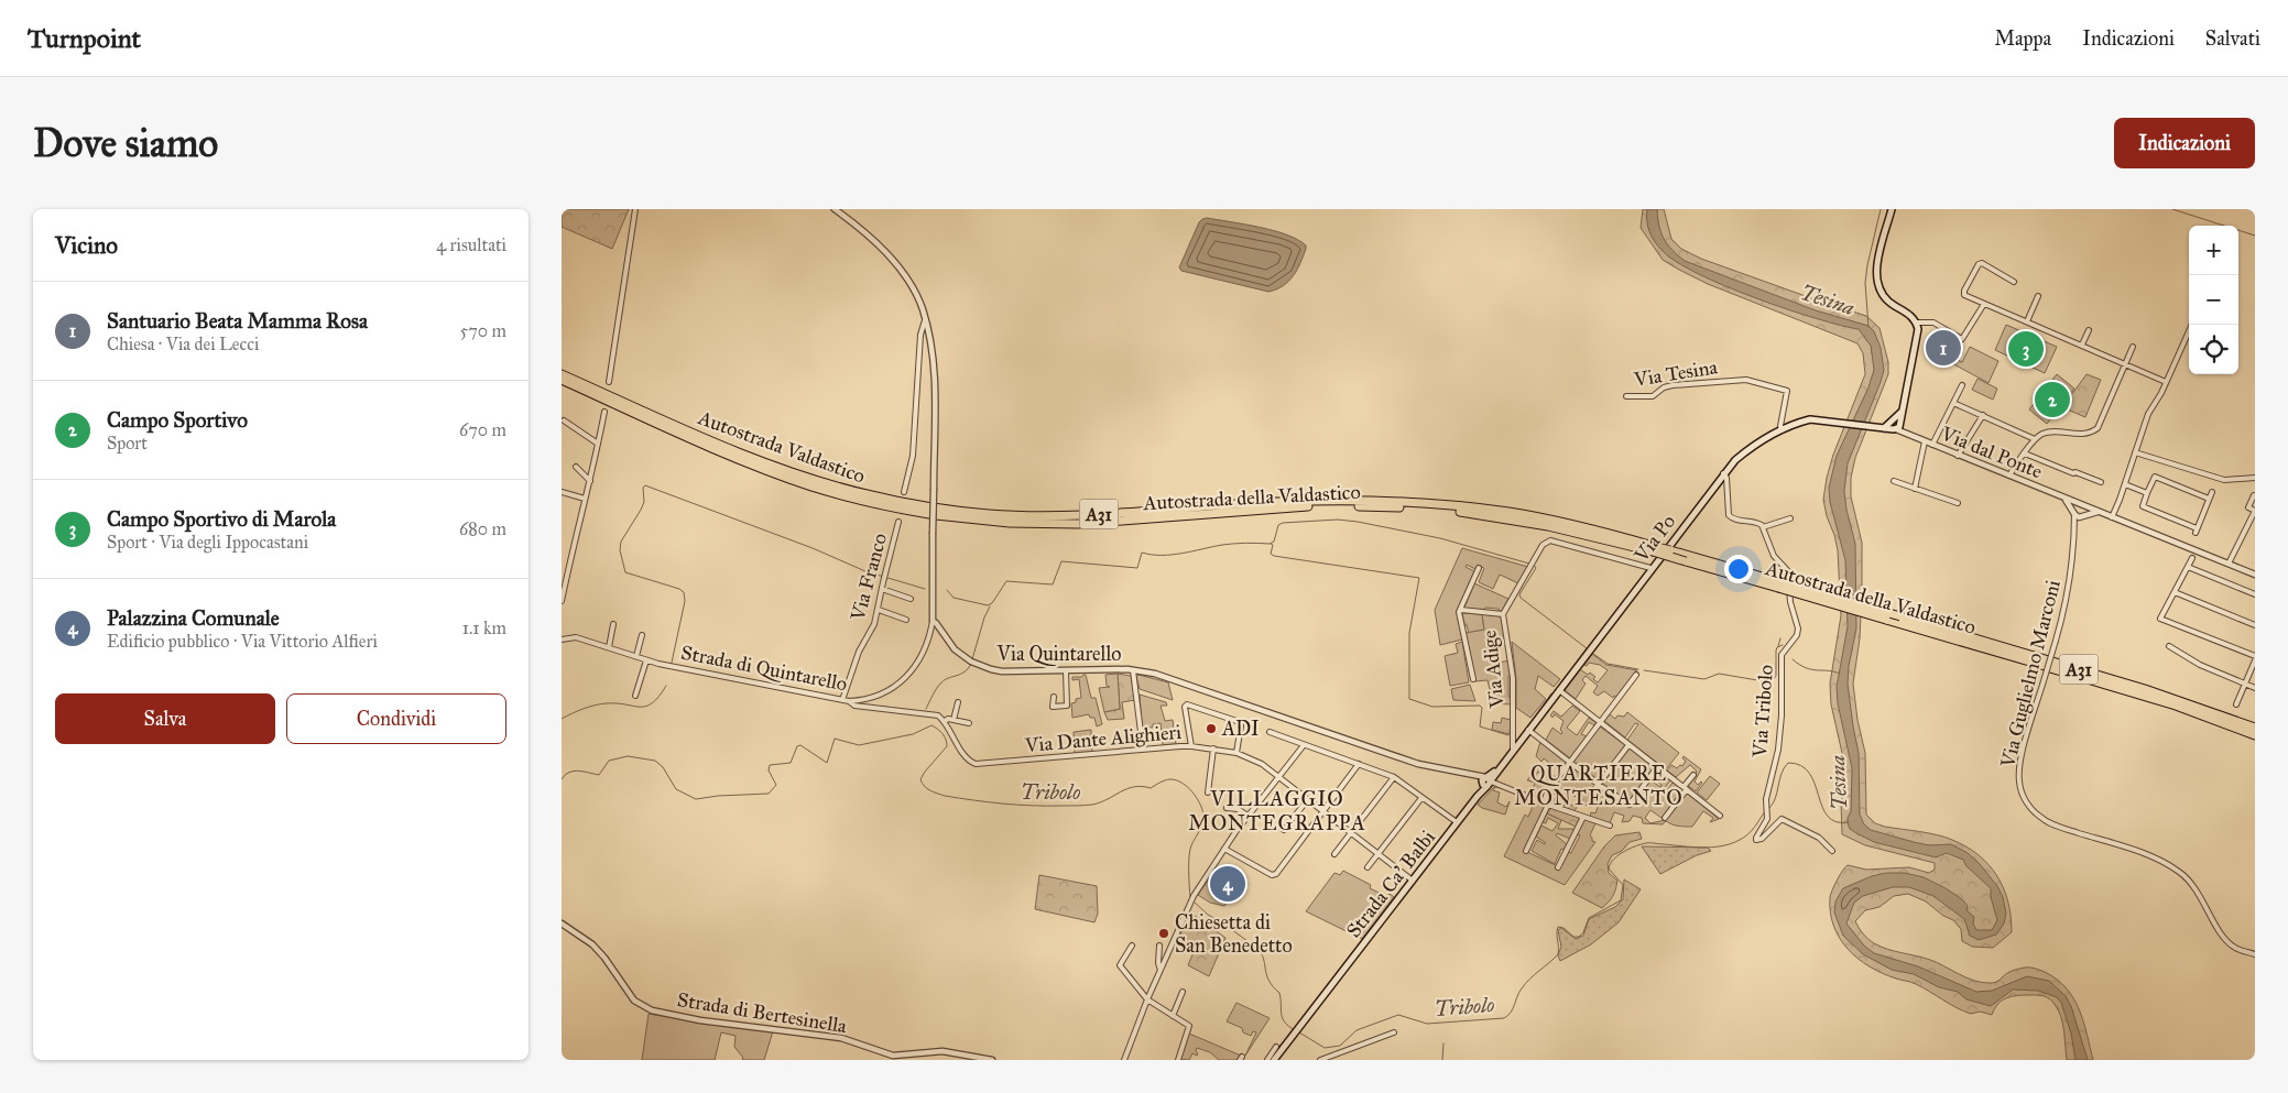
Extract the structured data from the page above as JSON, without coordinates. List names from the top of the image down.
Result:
{
  "streets": {
    "highway": ["Autostrada Valdastico", "Autostrada della Valdastico", "A31"],
    "main road": ["Via Po", "Strada Ca' Balbi"],
    "street": [
      "Via Tesina",
      "Via dal Ponte",
      "Via Franco",
      "Via Quintarello",
      "Strada di Quintarello",
      "Via Adige",
      "Via Guglielmo Marconi",
      "Via Tribolo",
      "Via Dante Alighieri",
      "Strada di Bertesinella"
    ]
  },
  "crossings": [
    ["Via Tesina", "Via Po"],
    ["Autostrada Valdastico", "Autostrada della Valdastico"],
    ["Via dal Ponte", "Via Po"],
    ["Via Po", "Via Quintarello"],
    ["Via Po", "Via Adige"],
    ["Via Po", "Strada Ca' Balbi"],
    ["Via Franco", "Strada di Quintarello"],
    ["Via Quintarello", "Strada di Quintarello"],
    ["Via Quintarello", "Strada Ca' Balbi"],
    ["Via Dante Alighieri", "Strada Ca' Balbi"]
  ],
  "districts": ["QUARTIERE MONTESANTO", "VILLAGGIO MONTEGRAPPA"],
  "water": ["Tesina", "Tribolo"],
  "places": ["ADI", "Chiesetta di San Benedetto"],
  "page": {
    "header": "Turnpoint",
    "nav": ["Mappa", "Indicazioni", "Salvati"],
    "buttons": [
      "Indicazioni",
      ["Salva", "Condividi"]
    ],
    "title": "Dove siamo",
    "heading": ["Vicino", "4 risultati"],
    "map_buttons": ["+", "−"],
    "list": [
      {
        "mark": "1",
        "name": "Santuario Beata Mamma Rosa",
        "note": "Chiesa · Via dei Lecci",
        "value": "570 m"
      },
      {
        "mark": "2",
        "name": "Campo Sportivo",
        "note": "Sport",
        "value": "670 m"
      },
      {
        "mark": "3",
        "name": "Campo Sportivo di Marola",
        "note": "Sport · Via degli Ippocastani",
        "value": "680 m"
      },
      {
        "mark": "4",
        "name": "Palazzina Comunale",
        "note": "Edificio pubblico · Via Vittorio Alfieri",
        "value": "1.1 km"
      }
    ],
    "pins": [
      "1",
      "3",
      "2",
      "4"
    ]
  }
}
